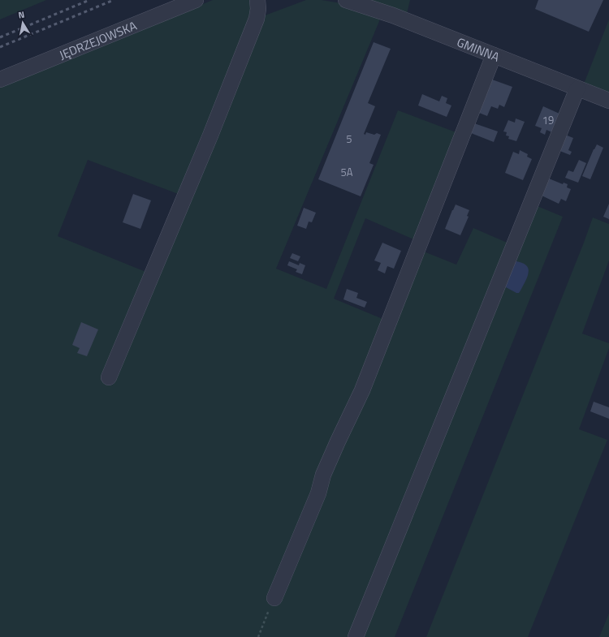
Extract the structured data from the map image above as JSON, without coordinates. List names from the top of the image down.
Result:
{
  "streets": {
    "street": ["JĘDRZEJOWSKA", "GMINNA"]
  },
  "house_numbers": ["19", "5", "5A"],
  "north": "top"
}
